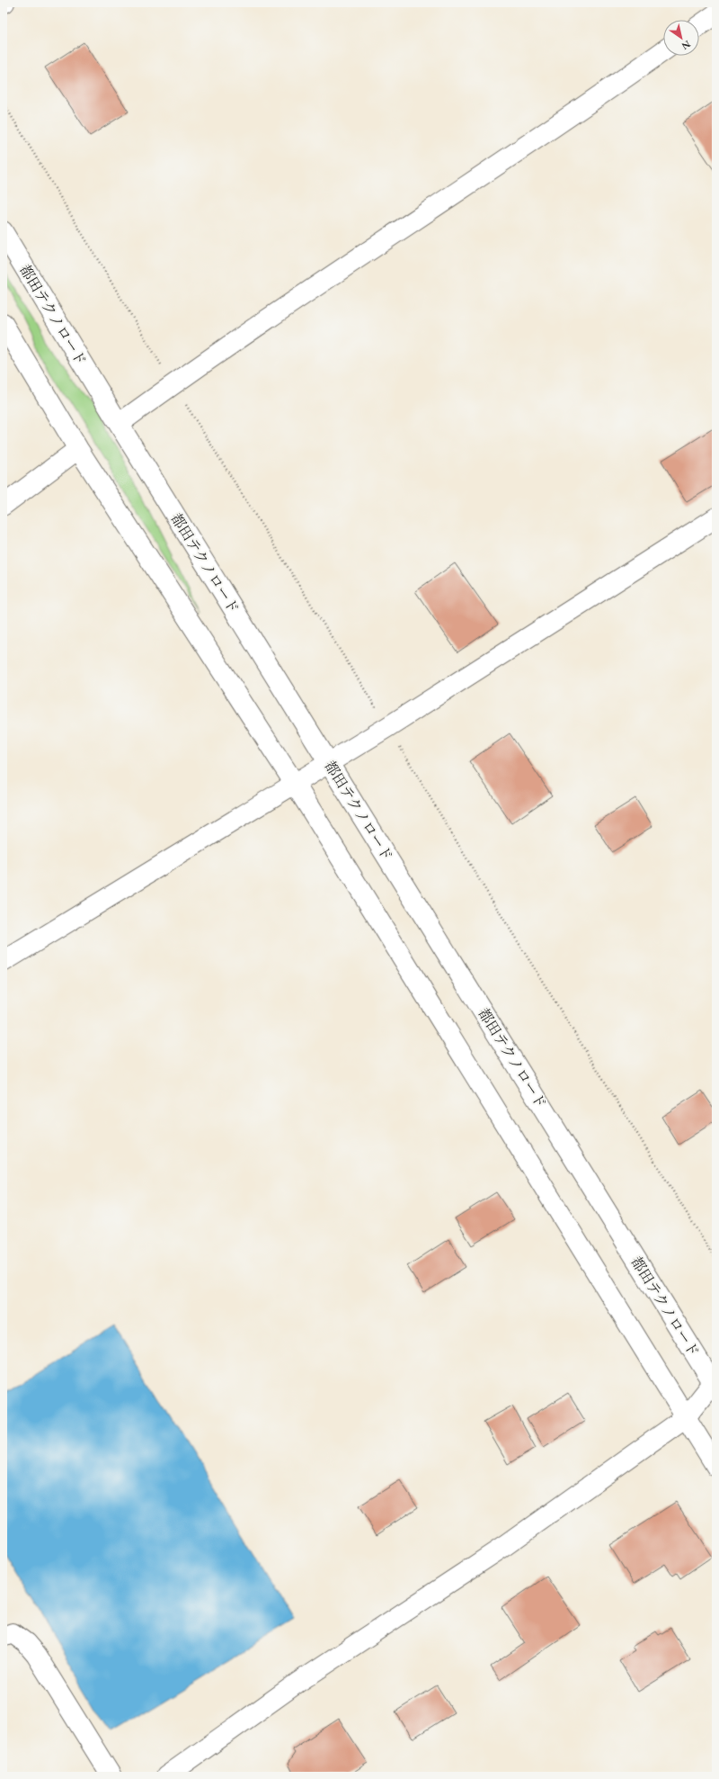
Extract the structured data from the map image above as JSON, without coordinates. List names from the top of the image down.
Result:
{
  "streets": {
    "street": ["都田テクノロード"]
  },
  "north": "bottom right"
}
